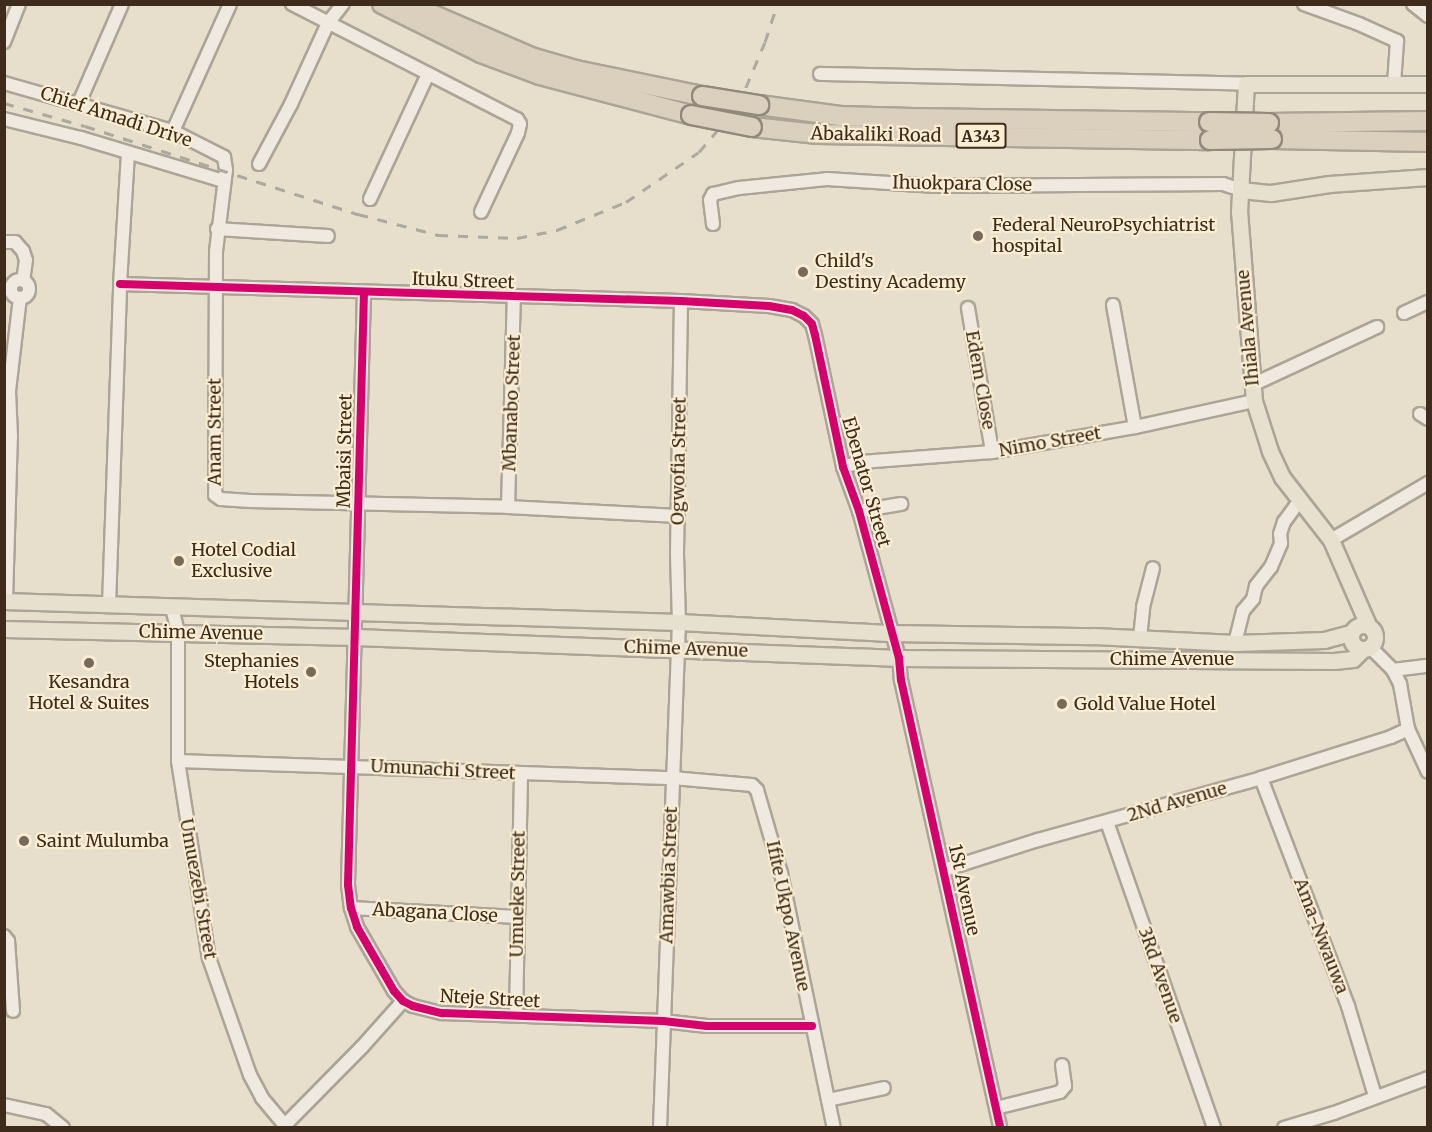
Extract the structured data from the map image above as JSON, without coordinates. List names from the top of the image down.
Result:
{
  "streets": {
    "highway": ["Abakaliki Road", "A343"],
    "main road": ["Ihiala Avenue", "Chime Avenue"],
    "street": [
      "Chief Amadi Drive",
      "Ihuokpara Close",
      "Ituku Street",
      "Edem Close",
      "Mbanabo Street",
      "Anam Street",
      "Nimo Street",
      "Mbaisi Street",
      "Ogwofia Street",
      "Ebenator Street",
      "Umunachi Street",
      "2Nd Avenue",
      "Amawbia Street",
      "Umuezebi Street",
      "1St Avenue",
      "Umueke Street",
      "Abagana Close",
      "Ifite Ukpo Avenue",
      "Ama-Nwauwa",
      "3Rd Avenue",
      "Nteje Street"
    ]
  },
  "crossings": [
    ["Chief Amadi Drive", "Anam Street"],
    ["Ihuokpara Close", "Ihiala Avenue"],
    ["Ituku Street", "Mbanabo Street"],
    ["Ituku Street", "Anam Street"],
    ["Ituku Street", "Mbaisi Street"],
    ["Ituku Street", "Ogwofia Street"],
    ["Ituku Street", "Ebenator Street"],
    ["Ihiala Avenue", "Nimo Street"],
    ["Ihiala Avenue", "Chime Avenue"],
    ["Edem Close", "Nimo Street"],
    ["Mbanabo Street", "Anam Street"],
    ["Anam Street", "Mbaisi Street"],
    ["Anam Street", "Ogwofia Street"],
    ["Nimo Street", "Ebenator Street"],
    ["Mbaisi Street", "Chime Avenue"],
    ["Ogwofia Street", "Chime Avenue"],
    ["Ogwofia Street", "Amawbia Street"],
    ["Ebenator Street", "Chime Avenue"],
    ["Ebenator Street", "1St Avenue"],
    ["Chime Avenue", "Amawbia Street"],
    ["Chime Avenue", "Umuezebi Street"],
    ["Chime Avenue", "1St Avenue"],
    ["Umunachi Street", "Amawbia Street"],
    ["Umunachi Street", "Umuezebi Street"],
    ["Umunachi Street", "Umueke Street"],
    ["Umunachi Street", "Ifite Ukpo Avenue"],
    ["2Nd Avenue", "1St Avenue"],
    ["2Nd Avenue", "Ama-Nwauwa"],
    ["2Nd Avenue", "3Rd Avenue"],
    ["Amawbia Street", "Ifite Ukpo Avenue"],
    ["Amawbia Street", "Nteje Street"],
    ["Umueke Street", "Abagana Close"],
    ["Umueke Street", "Nteje Street"],
    ["Ifite Ukpo Avenue", "Nteje Street"]
  ],
  "places": [
    "Federal NeuroPsychiatrist hospital",
    "Child's Destiny Academy",
    "Hotel Codial Exclusive",
    "Kesandra Hotel & Suites",
    "Stephanies Hotels",
    "Gold Value Hotel",
    "Saint Mulumba"
  ]
}
